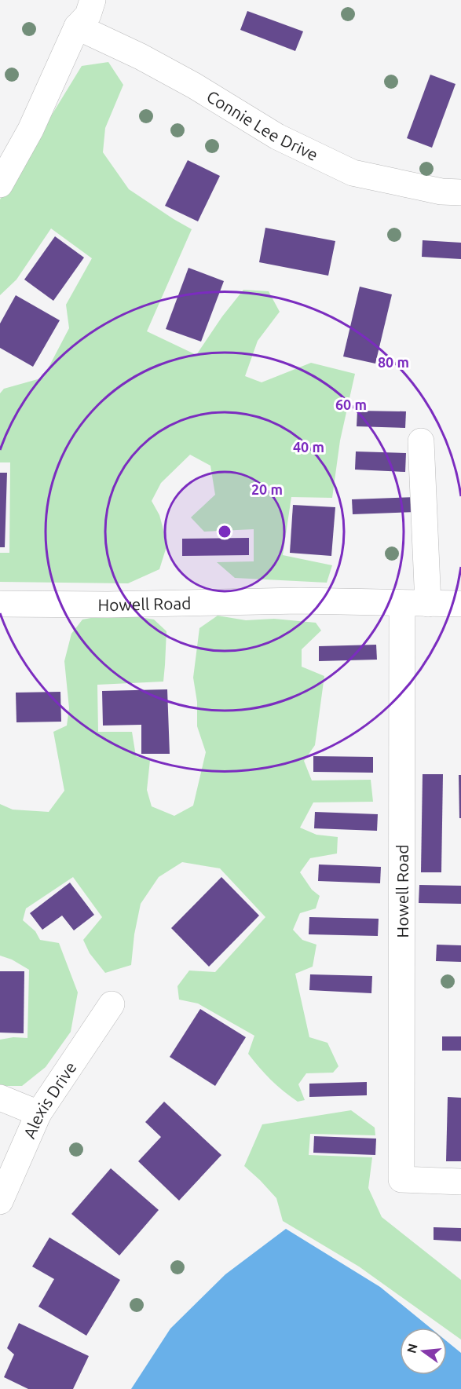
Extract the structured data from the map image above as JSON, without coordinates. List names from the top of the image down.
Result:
{
  "streets": {
    "street": ["Connie Lee Drive", "Howell Road", "Alexis Drive"]
  },
  "north": "left",
  "rings": [
    "80 m",
    "60 m",
    "40 m",
    "20 m"
  ]
}
